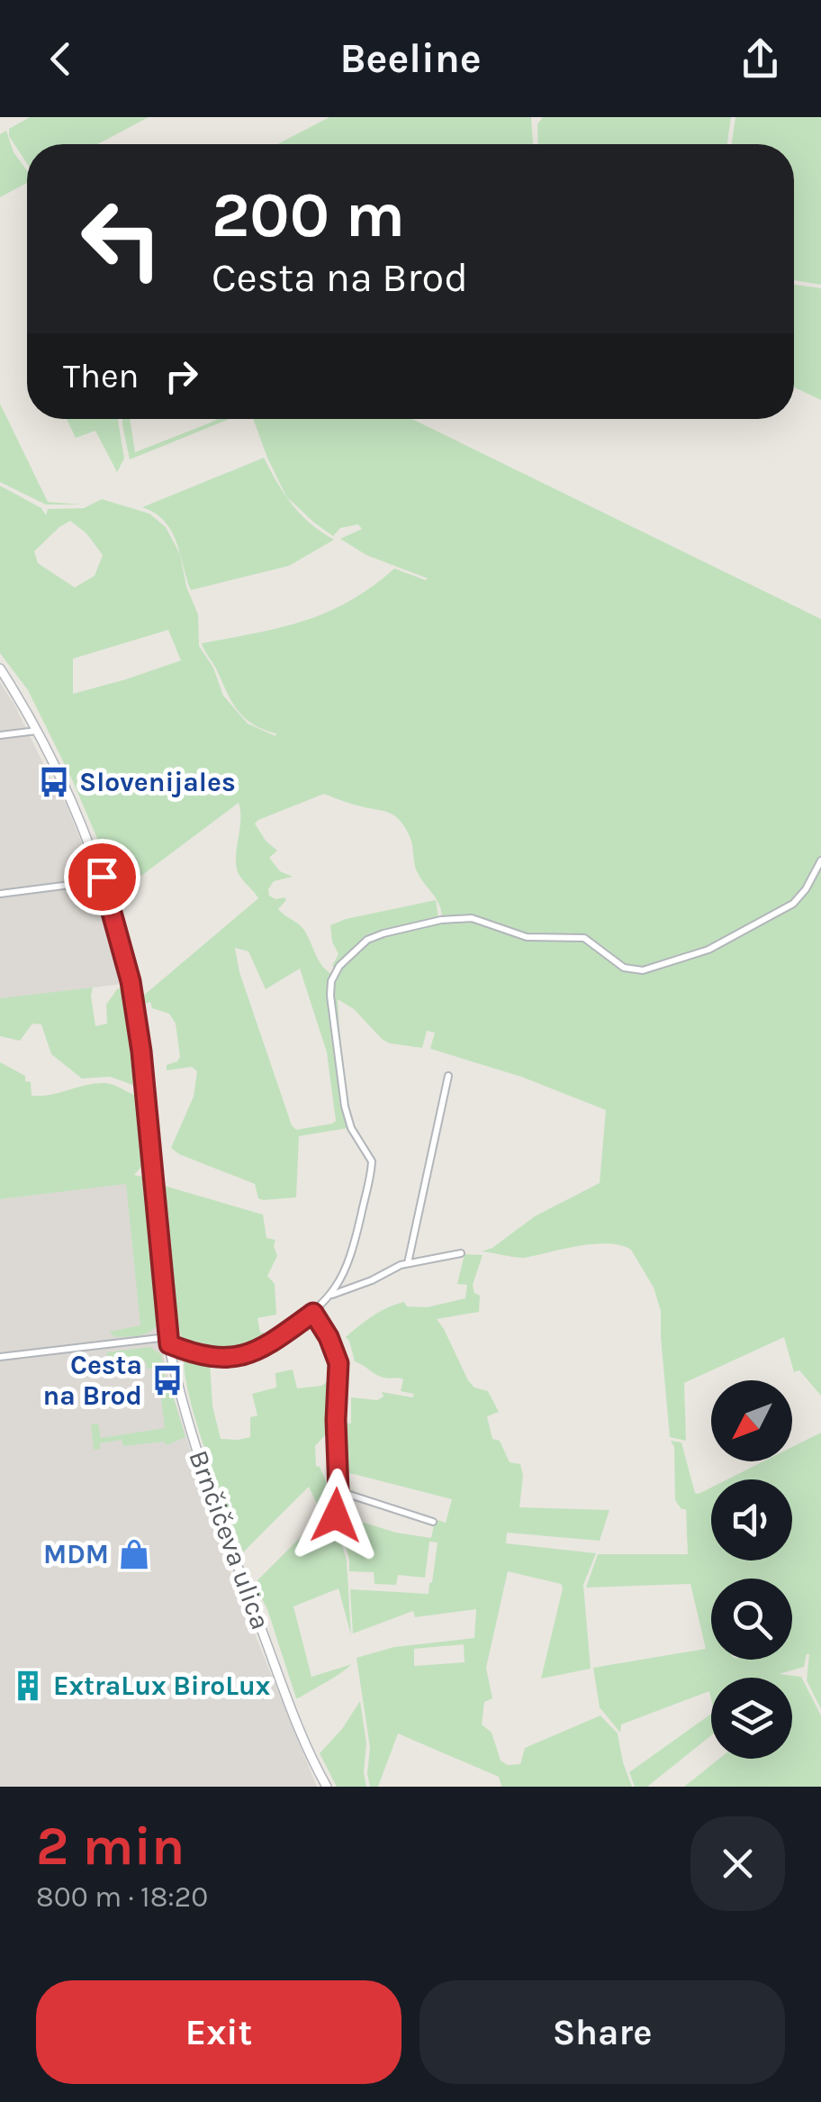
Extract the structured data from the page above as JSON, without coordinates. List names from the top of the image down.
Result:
{
  "streets": {
    "street": ["Brnčičeva ulica"]
  },
  "places": {
    "bus stop": ["Slovenijales", "Cesta na Brod"],
    "shop": ["MDM"],
    "building": ["ExtraLux BiroLux"]
  },
  "north": "bottom left",
  "page": {
    "header": "Beeline",
    "turn": ["200 m", "Cesta na Brod"],
    "then": "Then",
    "heading": ["2 min", "800 m · 18:20"],
    "buttons": ["Exit", "Share"]
  }
}
